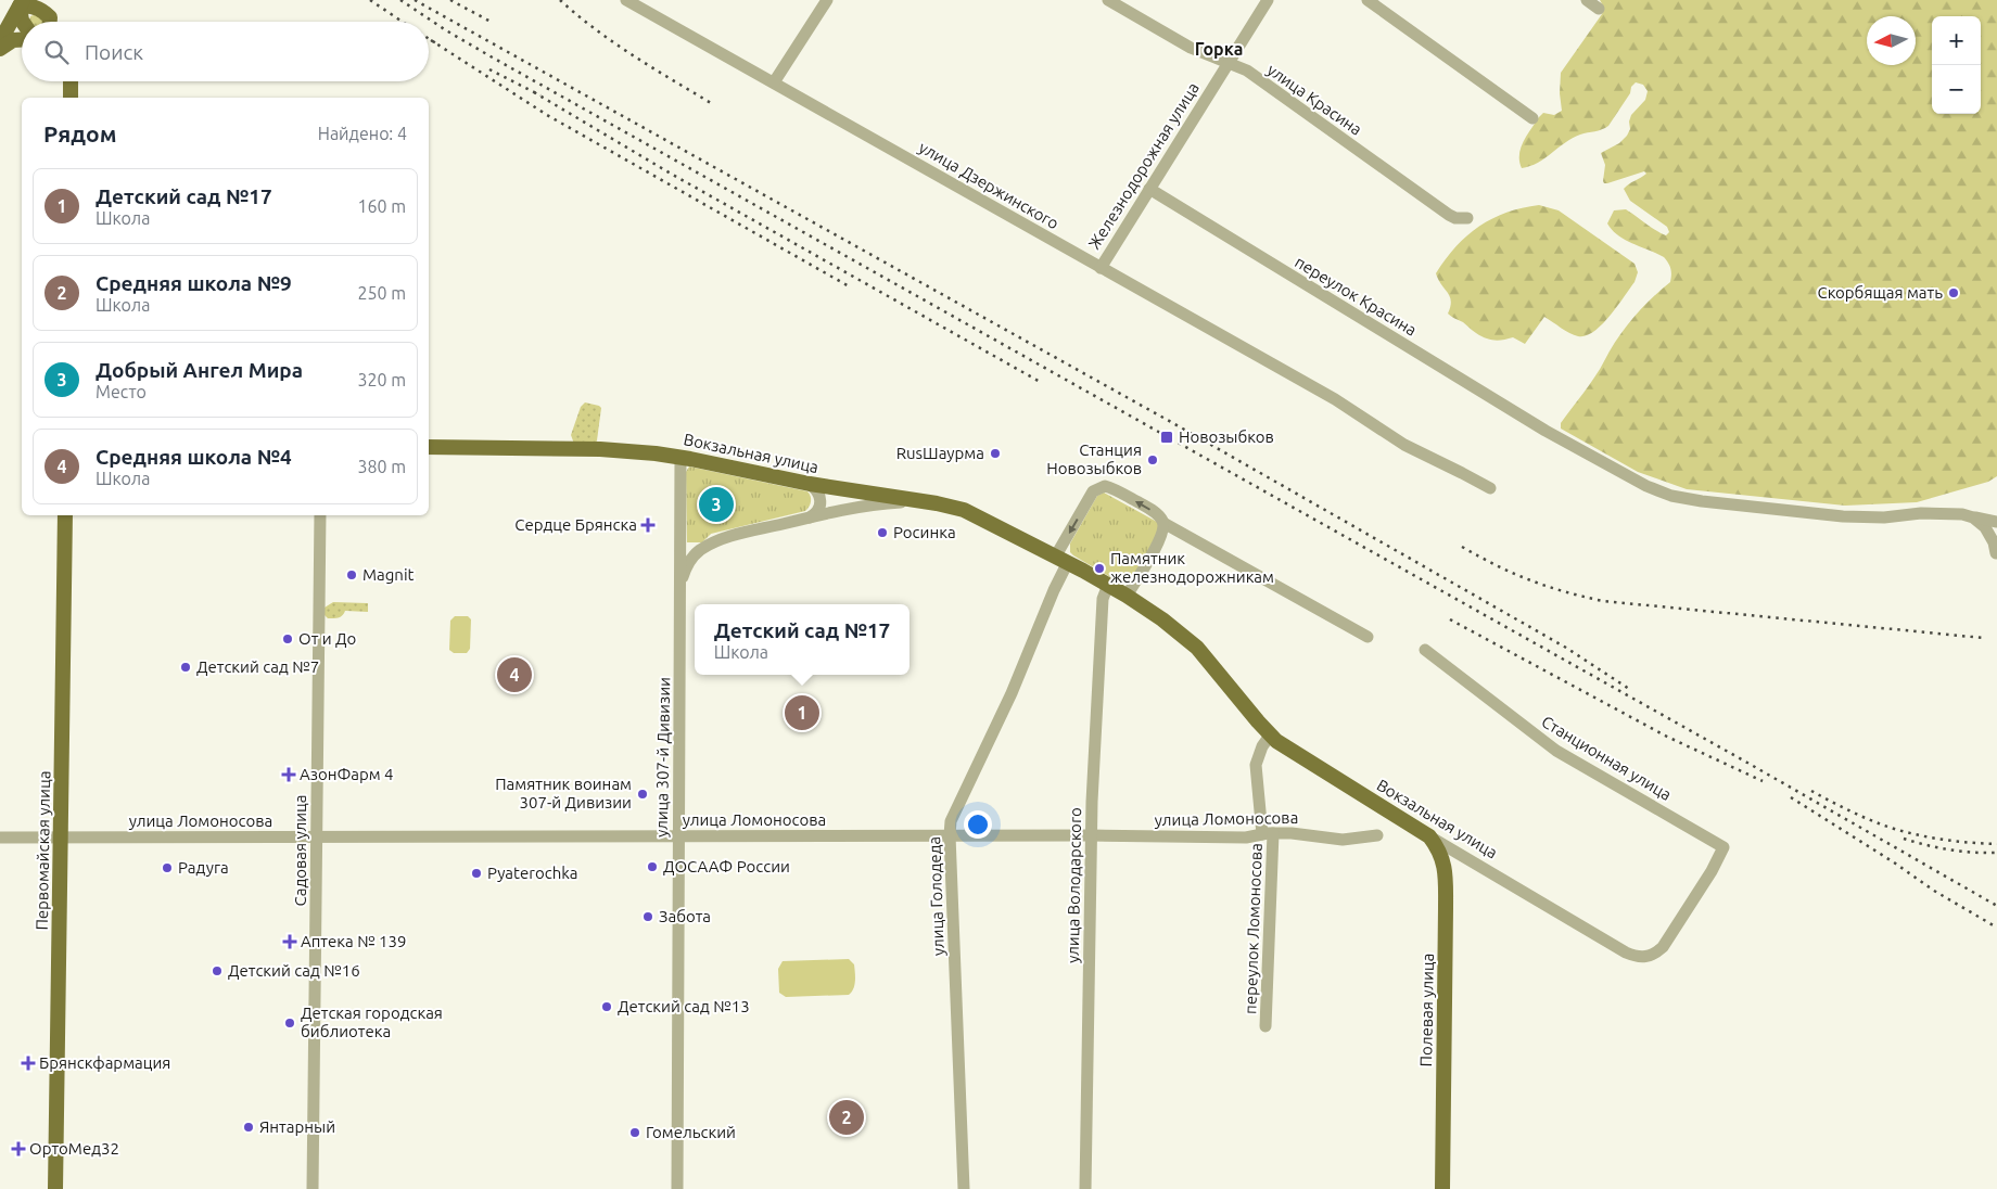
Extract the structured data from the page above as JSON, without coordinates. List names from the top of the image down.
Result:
{
  "streets": {
    "main road": ["Вокзальная улица", "Первомайская улица", "Полевая улица"],
    "street": [
      "улица Красина",
      "Железнодорожная улица",
      "улица Дзержинского",
      "переулок Красина",
      "улица 307-й Дивизии",
      "Станционная улица",
      "улица Ломоносова",
      "Садовая улица",
      "улица Володарского",
      "улица Голодеда",
      "переулок Ломоносова"
    ]
  },
  "crossings": [
    ["улица Красина", "Железнодорожная улица"],
    ["Железнодорожная улица", "улица Дзержинского"],
    ["Железнодорожная улица", "переулок Красина"],
    ["Вокзальная улица", "улица 307-й Дивизии"],
    ["Вокзальная улица", "Станционная улица"],
    ["Вокзальная улица", "улица Володарского"],
    ["Вокзальная улица", "улица Голодеда"],
    ["Вокзальная улица", "переулок Ломоносова"],
    ["Вокзальная улица", "Полевая улица"],
    ["улица 307-й Дивизии", "улица Ломоносова"],
    ["улица Ломоносова", "Первомайская улица"],
    ["улица Ломоносова", "Садовая улица"],
    ["улица Ломоносова", "улица Володарского"],
    ["улица Ломоносова", "улица Голодеда"],
    ["улица Ломоносова", "переулок Ломоносова"]
  ],
  "districts": ["Горка"],
  "places": {
    "other": [
      "Скорбящая мать",
      "RusШаурма",
      "Станция Новозыбков",
      "Росинка",
      "Памятник железнодорожникам",
      "Magnit",
      "От и До",
      "Детский сад №7",
      "Памятник воинам 307-й Дивизии",
      "ДОСААФ России",
      "Радуга",
      "Pyaterochka",
      "Забота",
      "Детский сад №16",
      "Детский сад №13",
      "Детская городская библиотека",
      "Янтарный",
      "Гомельский"
    ],
    "transit": ["Новозыбков"],
    "health": [
      "Сердце Брянска",
      "АзонФарм 4",
      "Аптека № 139",
      "Брянскфармация",
      "ОртоМед32"
    ]
  },
  "north": "left",
  "page": {
    "map_buttons": ["+", "−"],
    "search": "Поиск",
    "heading": ["Рядом", "Найдено: 4"],
    "list": [
      {
        "mark": "1",
        "name": "Детский сад №17",
        "note": "Школа",
        "value": "160 m"
      },
      {
        "mark": "2",
        "name": "Средняя школа №9",
        "note": "Школа",
        "value": "250 m"
      },
      {
        "mark": "3",
        "name": "Добрый Ангел Мира",
        "note": "Место",
        "value": "320 m"
      },
      {
        "mark": "4",
        "name": "Средняя школа №4",
        "note": "Школа",
        "value": "380 m"
      }
    ],
    "pins": [
      "3",
      "4",
      "1",
      "2"
    ],
    "popup": ["Детский сад №17", "Школа"]
  }
}
